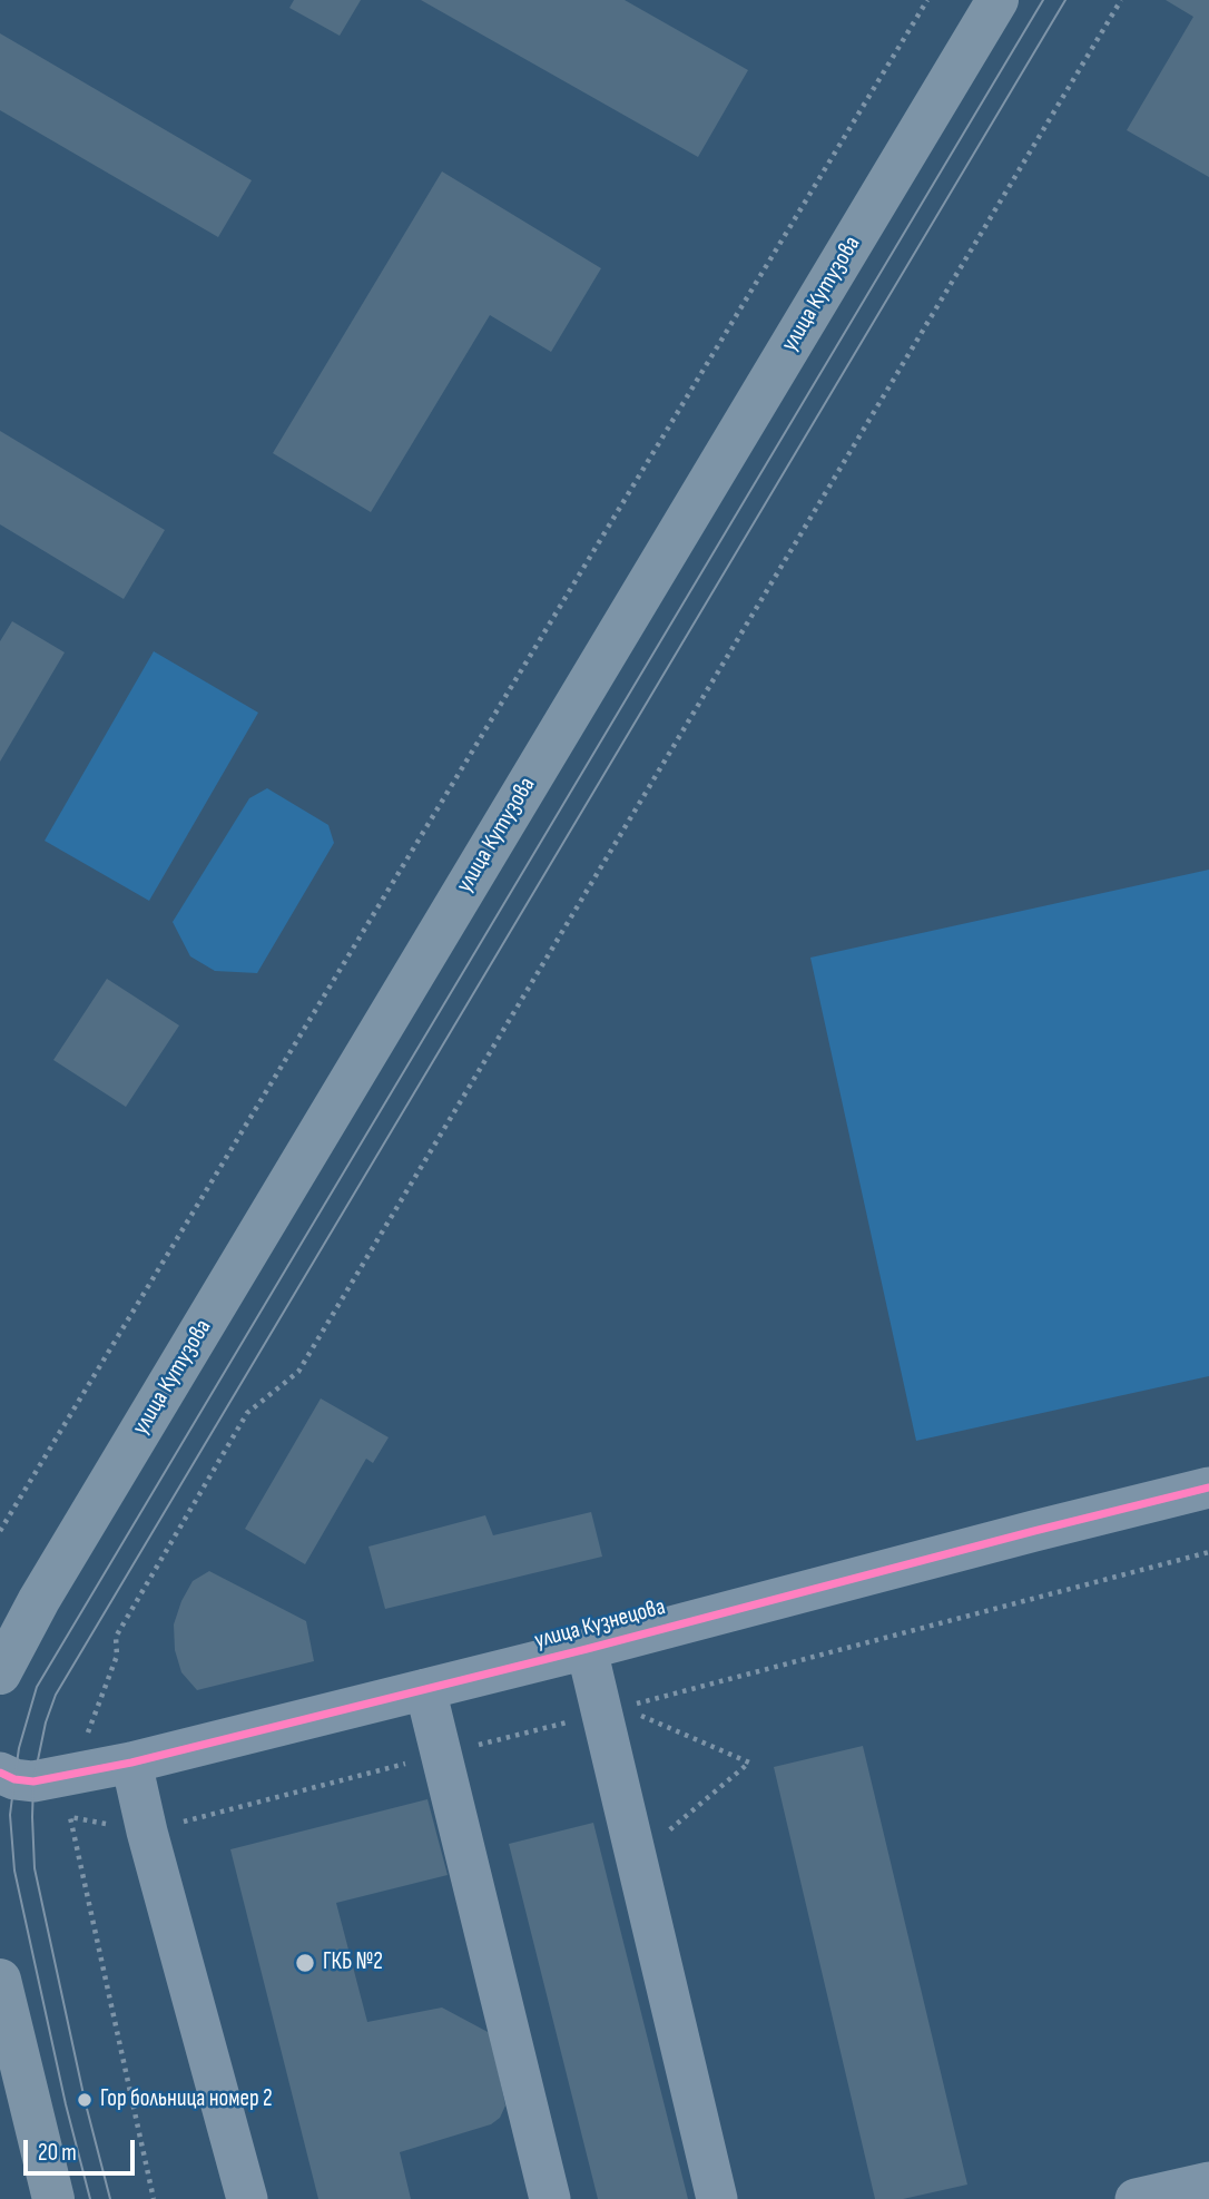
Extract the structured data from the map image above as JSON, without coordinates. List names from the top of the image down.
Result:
{
  "streets": {
    "main road": ["улица Кутузова"],
    "street": ["улица Кузнецова"]
  },
  "places": ["ГКБ №2", "Гор больница номер 2"],
  "scale_bar": "20 m"
}
